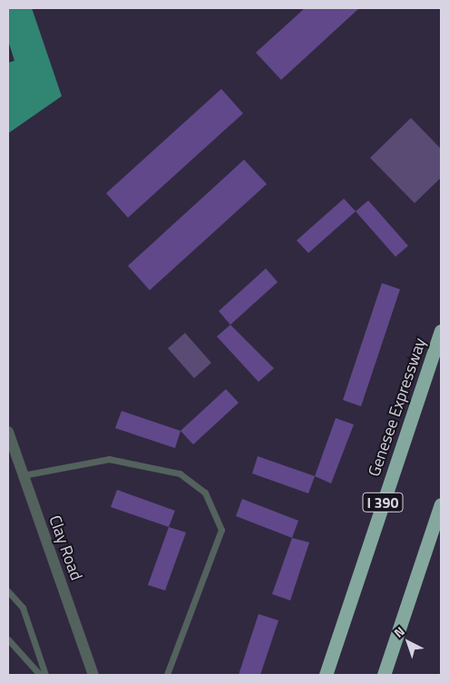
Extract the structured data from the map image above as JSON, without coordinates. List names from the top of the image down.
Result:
{
  "streets": {
    "highway": ["Genesee Expressway", "I 390"],
    "street": ["Clay Road"]
  },
  "north": "top left"
}
